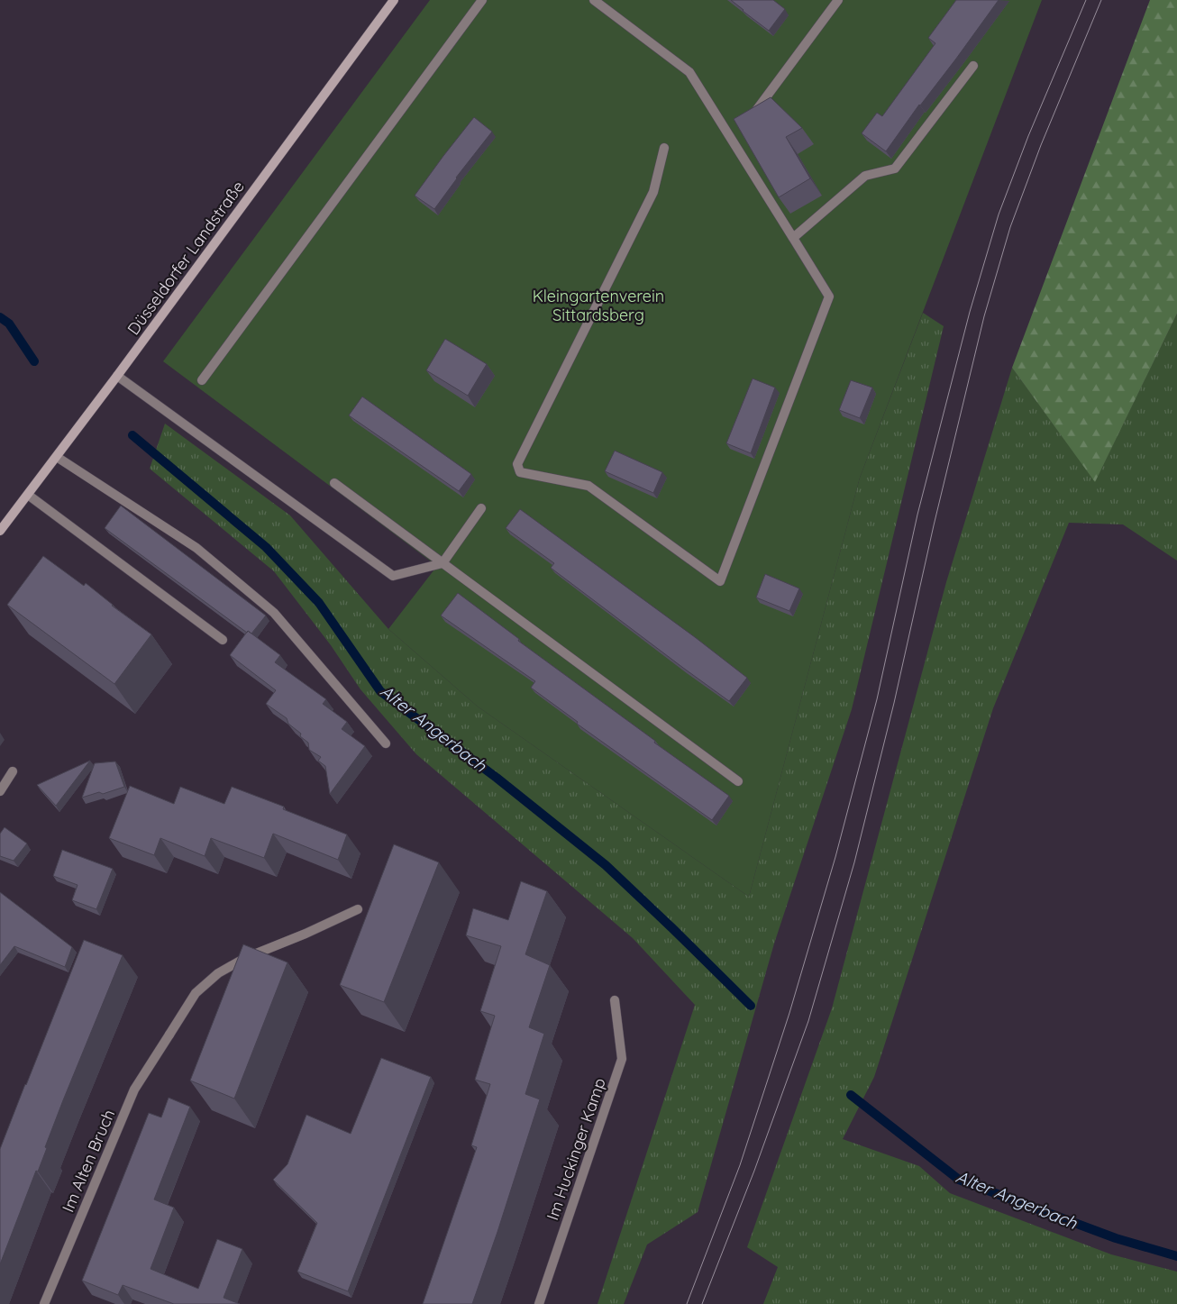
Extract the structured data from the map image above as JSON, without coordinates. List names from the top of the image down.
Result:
{
  "streets": {
    "main road": ["Düsseldorfer Landstraße"],
    "street": ["Im Huckinger Kamp", "Im Alten Bruch"]
  },
  "water": ["Alter Angerbach"],
  "parks": ["Kleingartenverein Sittardsberg"]
}
